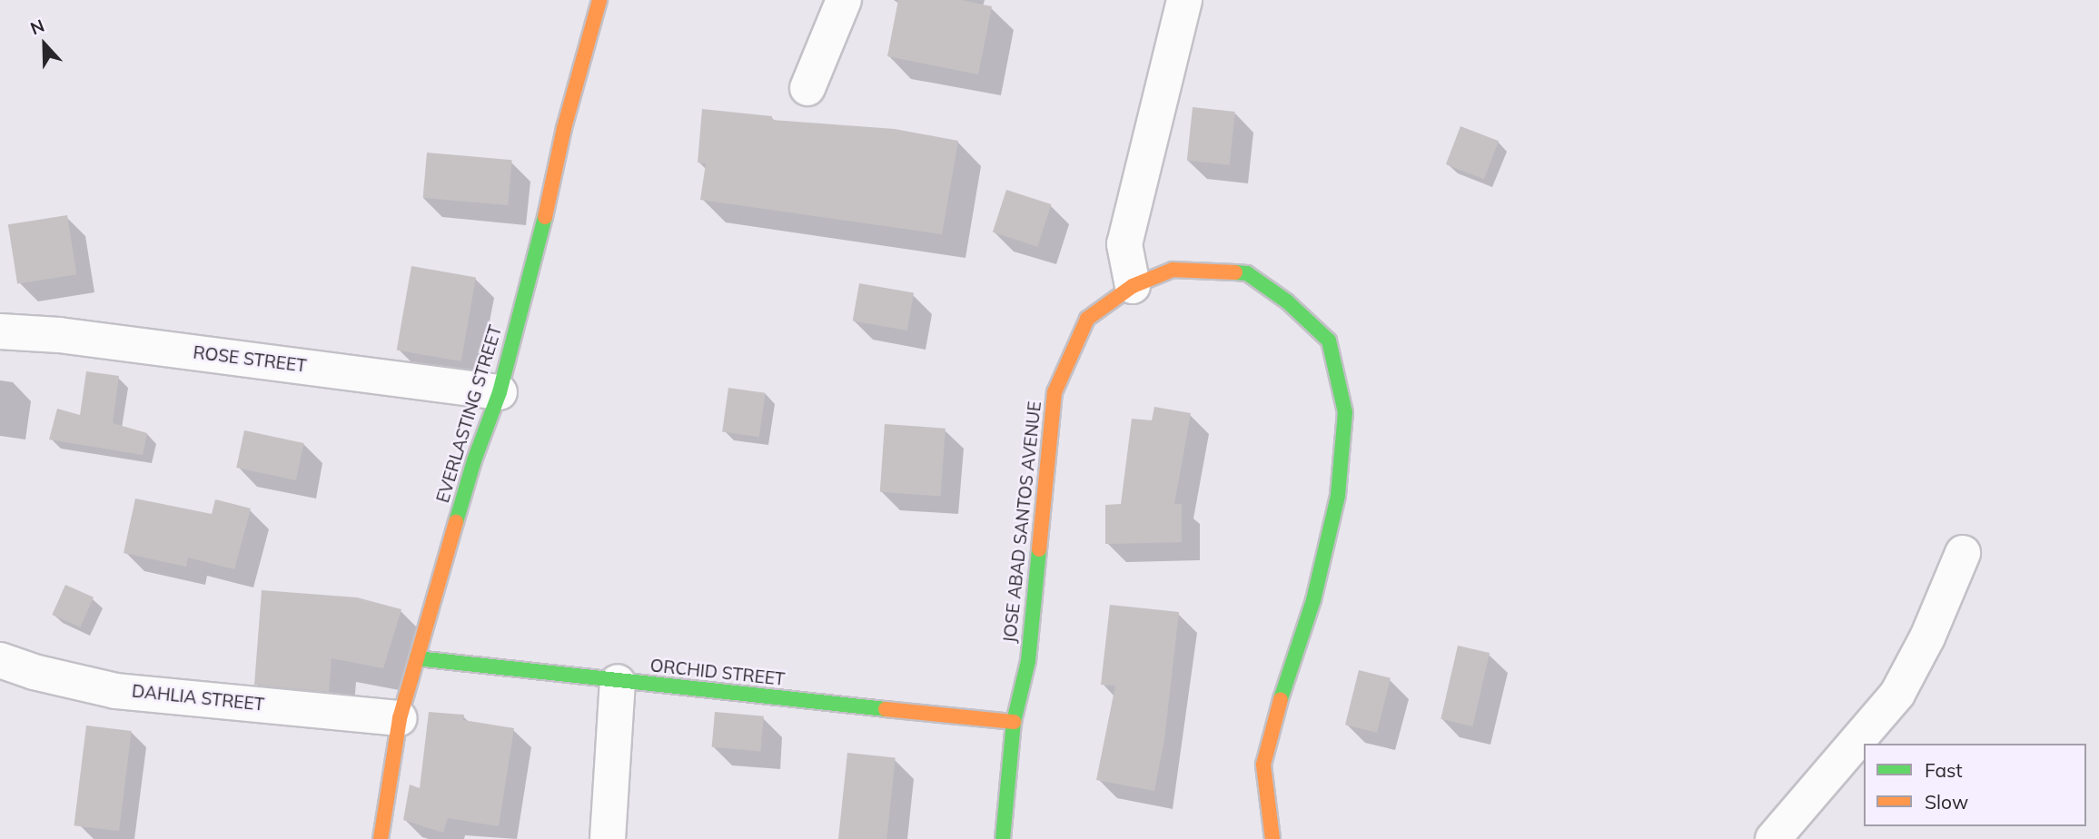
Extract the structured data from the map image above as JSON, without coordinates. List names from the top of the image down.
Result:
{
  "streets": {
    "main road": ["EVERLASTING STREET", "JOSE ABAD SANTOS AVENUE", "ORCHID STREET"],
    "street": ["ROSE STREET", "DAHLIA STREET"]
  },
  "crossings": [
    ["ROSE STREET", "EVERLASTING STREET"],
    ["EVERLASTING STREET", "ORCHID STREET"],
    ["EVERLASTING STREET", "DAHLIA STREET"],
    ["JOSE ABAD SANTOS AVENUE", "ORCHID STREET"]
  ],
  "legend": ["Fast", "Slow"],
  "north": "top"
}
